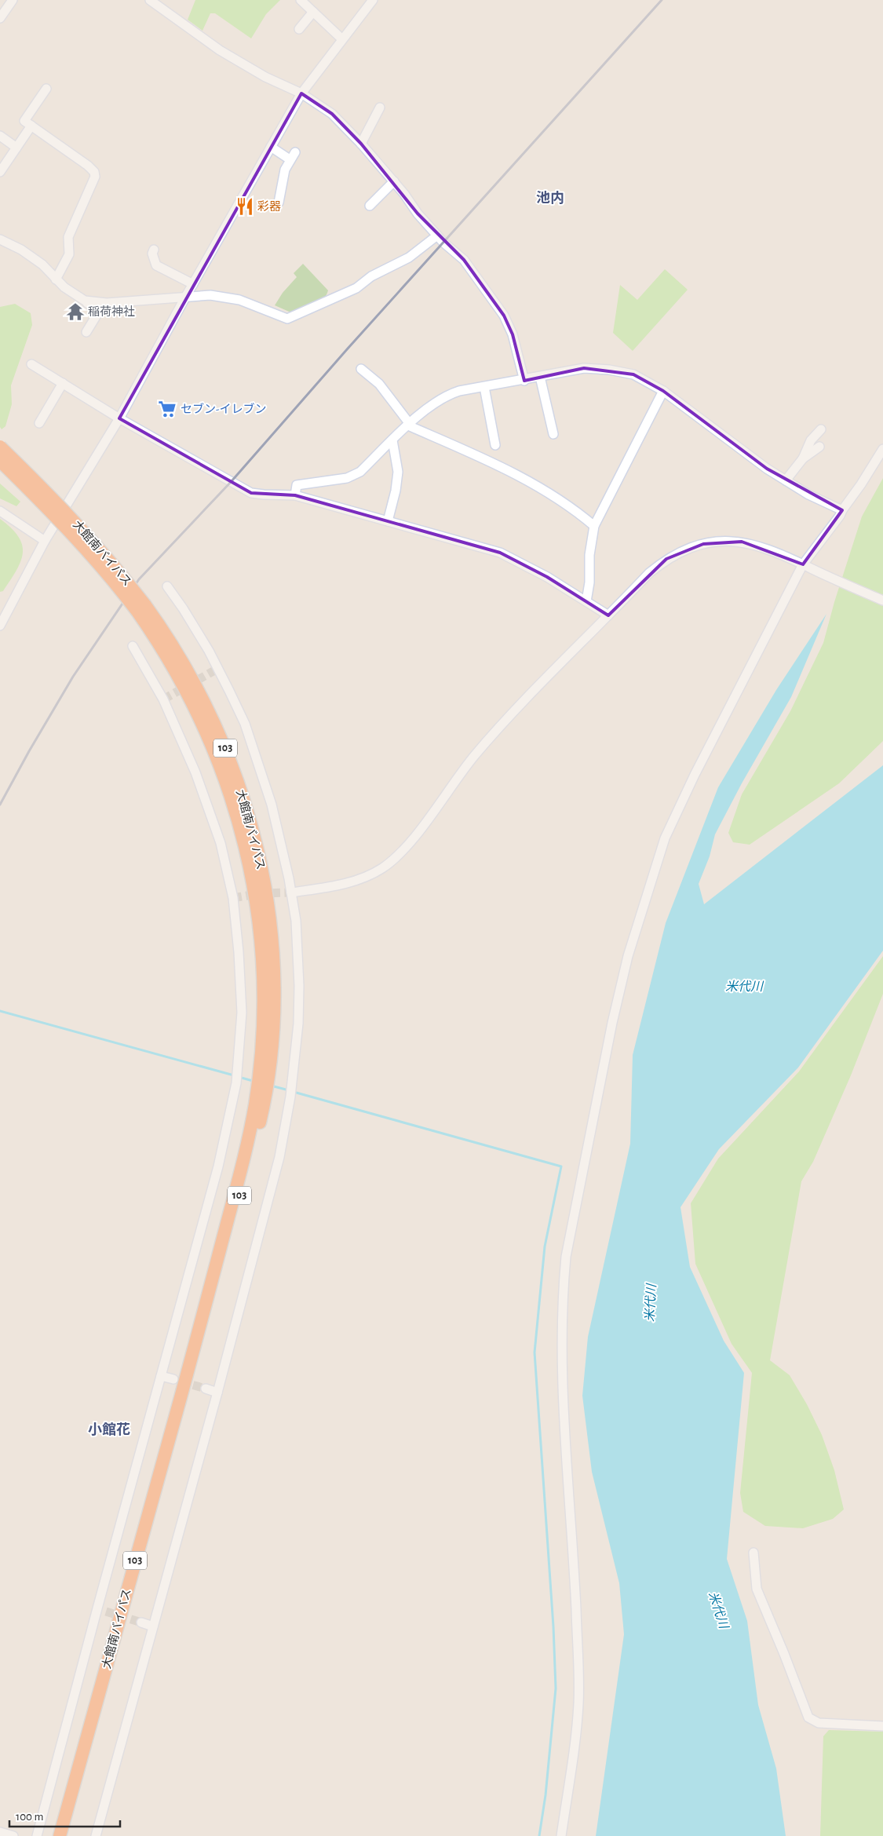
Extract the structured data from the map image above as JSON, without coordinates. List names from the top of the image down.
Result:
{
  "streets": {
    "highway": ["大館南バイパス", "103"]
  },
  "districts": ["池内", "小館花"],
  "water": ["米代川"],
  "places": {
    "restaurant": ["彩器"],
    "temple": ["稲荷神社"],
    "supermarket": ["セブン-イレブン"]
  },
  "scale_bar": "100 m"
}
